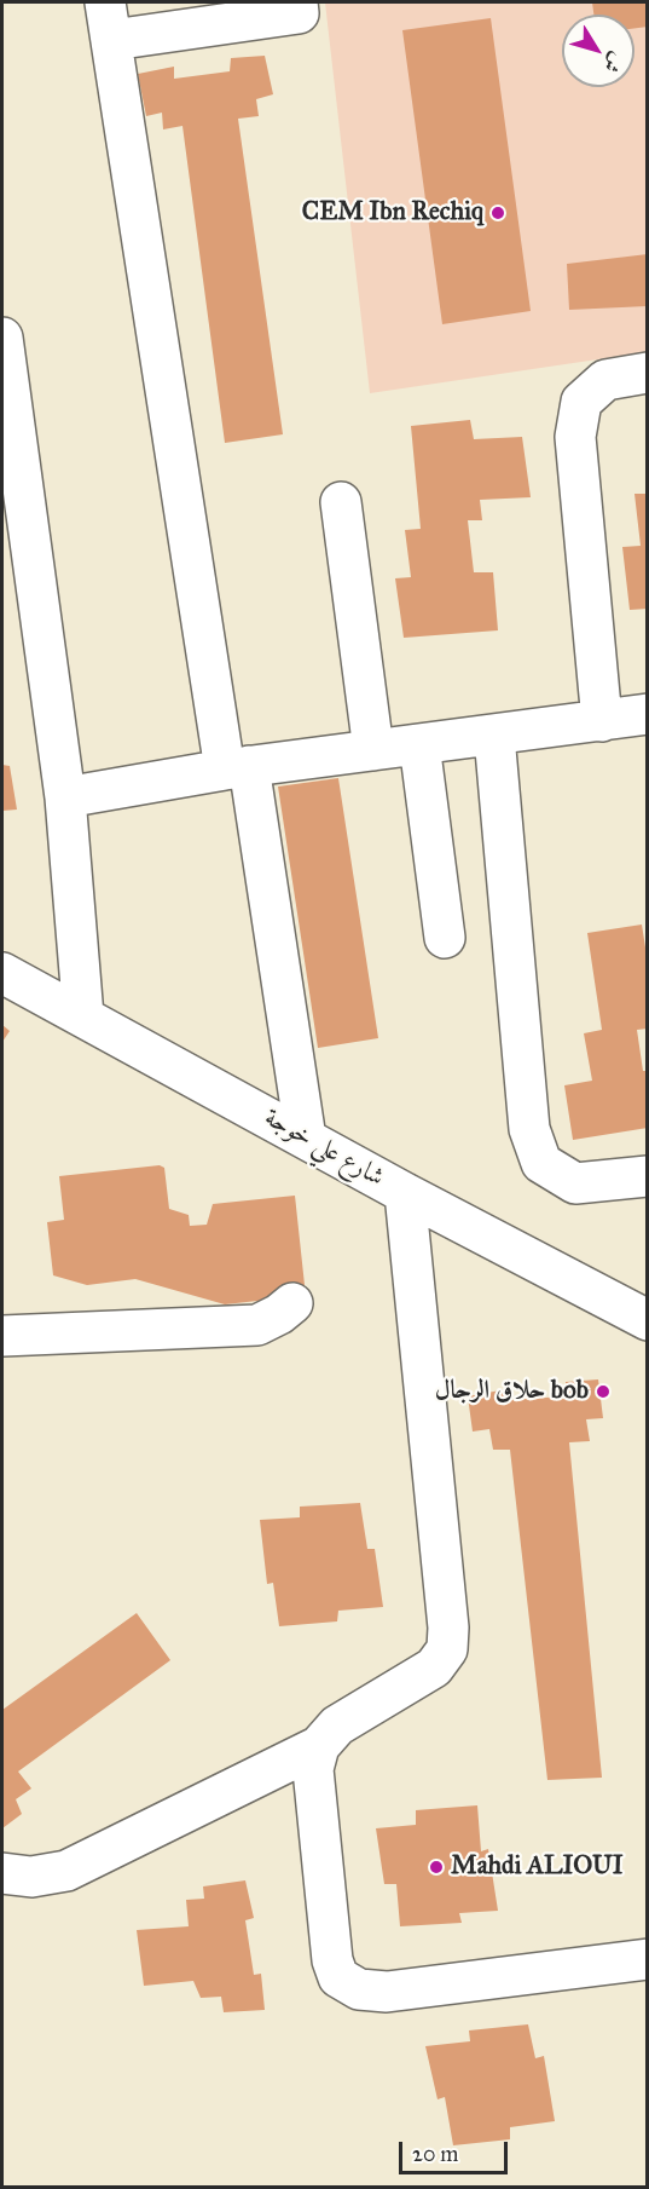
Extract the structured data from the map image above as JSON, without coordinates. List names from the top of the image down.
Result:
{
  "streets": {
    "street": ["شارع علي خوجة"]
  },
  "places": ["CEM Ibn Rechiq", "حلاق الرجال bob", "Mahdi ALIOUI"],
  "scale_bar": "20 m",
  "north": "bottom right"
}
